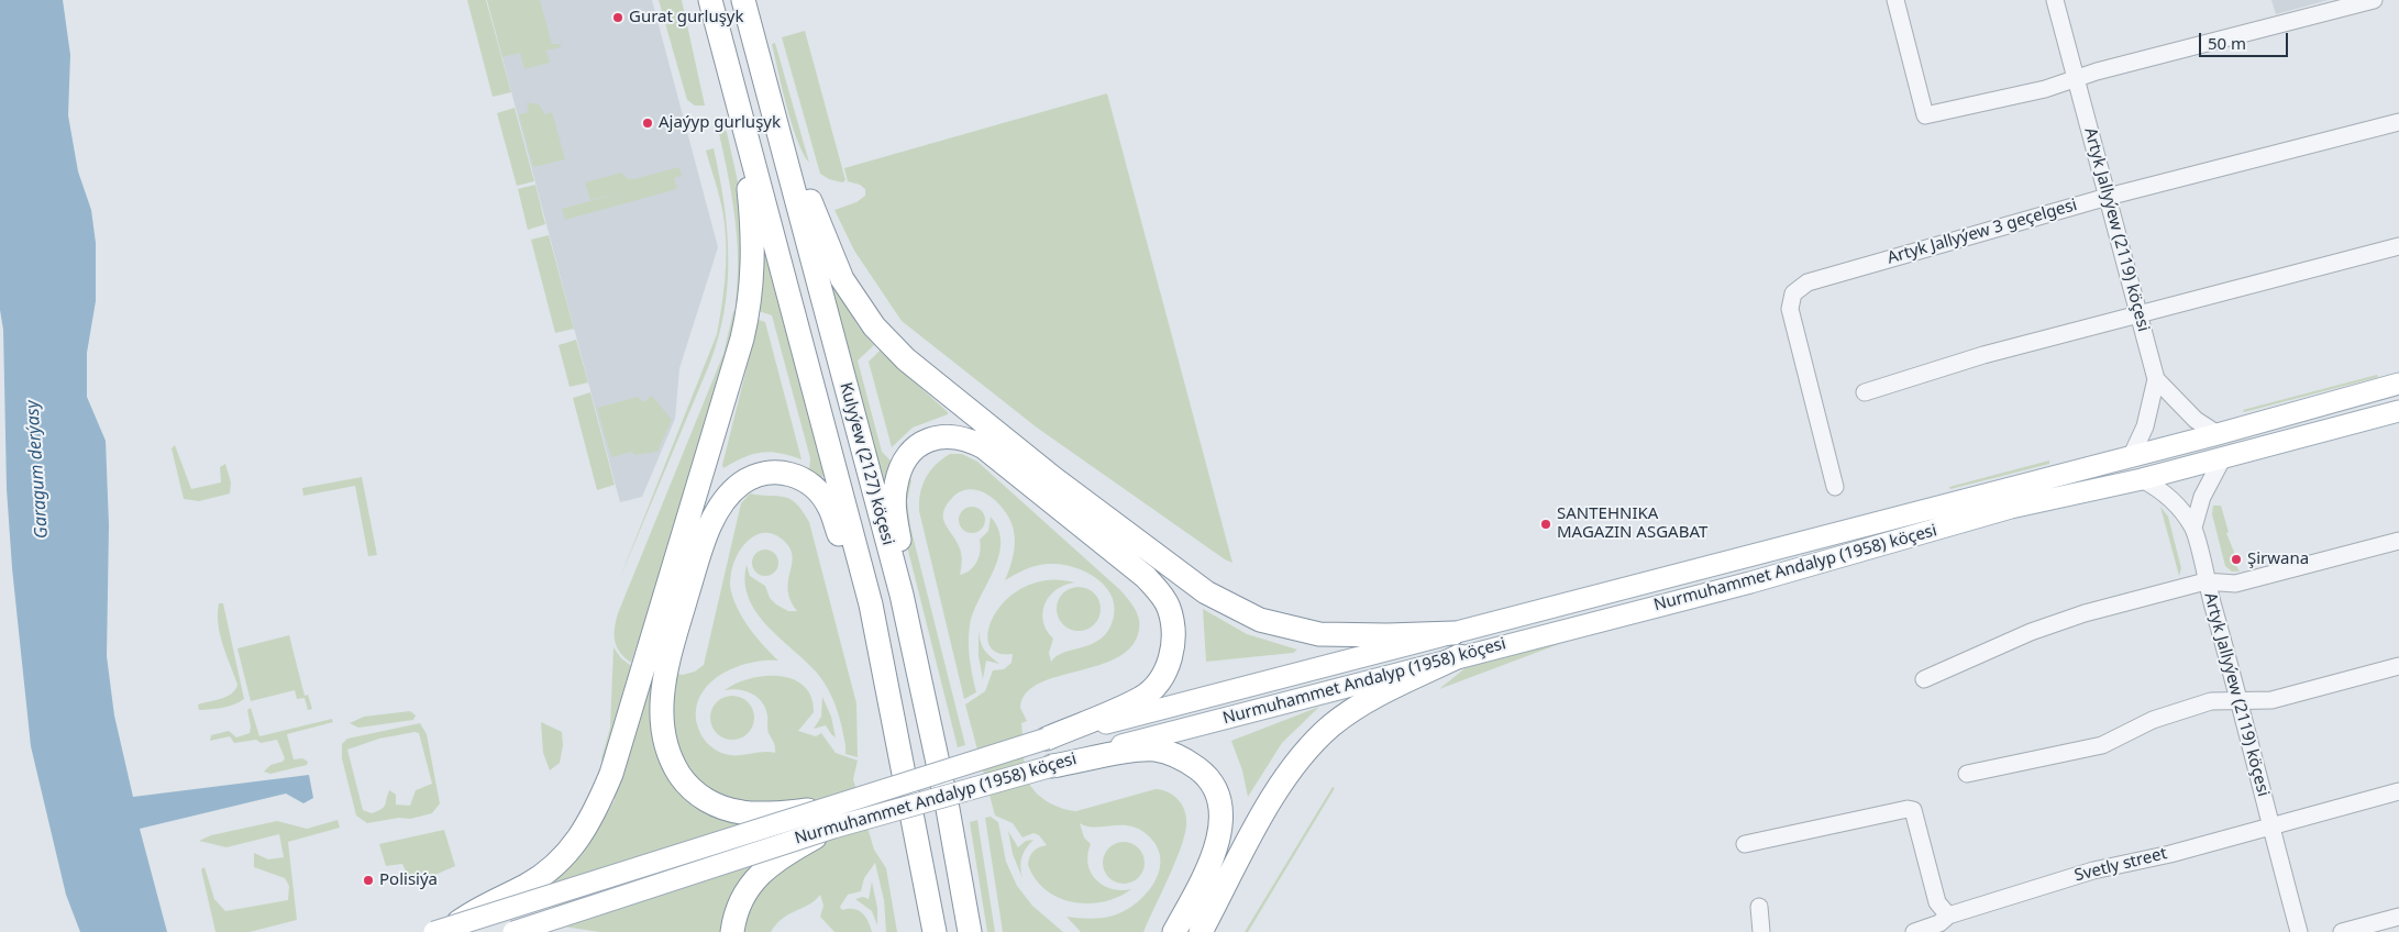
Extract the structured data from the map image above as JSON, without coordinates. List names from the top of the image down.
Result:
{
  "streets": {
    "highway": ["Kulyýew (2127) köçesi"],
    "main road": ["Nurmuhammet Andalyp (1958) köçesi"],
    "street": ["Artyk Jallyýew (2119) köçesi", "Artyk Jallyýew 3 geçelgesi", "Svetly street"]
  },
  "crossings": [
    ["Artyk Jallyýew (2119) köçesi", "Artyk Jallyýew 3 geçelgesi"],
    ["Artyk Jallyýew (2119) köçesi", "Nurmuhammet Andalyp (1958) köçesi"],
    ["Artyk Jallyýew (2119) köçesi", "Svetly street"]
  ],
  "water": ["Garagum derýasy"],
  "places": [
    "Gurat gurluşyk",
    "Ajaýyp gurluşyk",
    "SANTEHNIKA MAGAZIN ASGABAT",
    "Şirwana",
    "Polisiýa"
  ],
  "scale_bar": "50 m"
}
